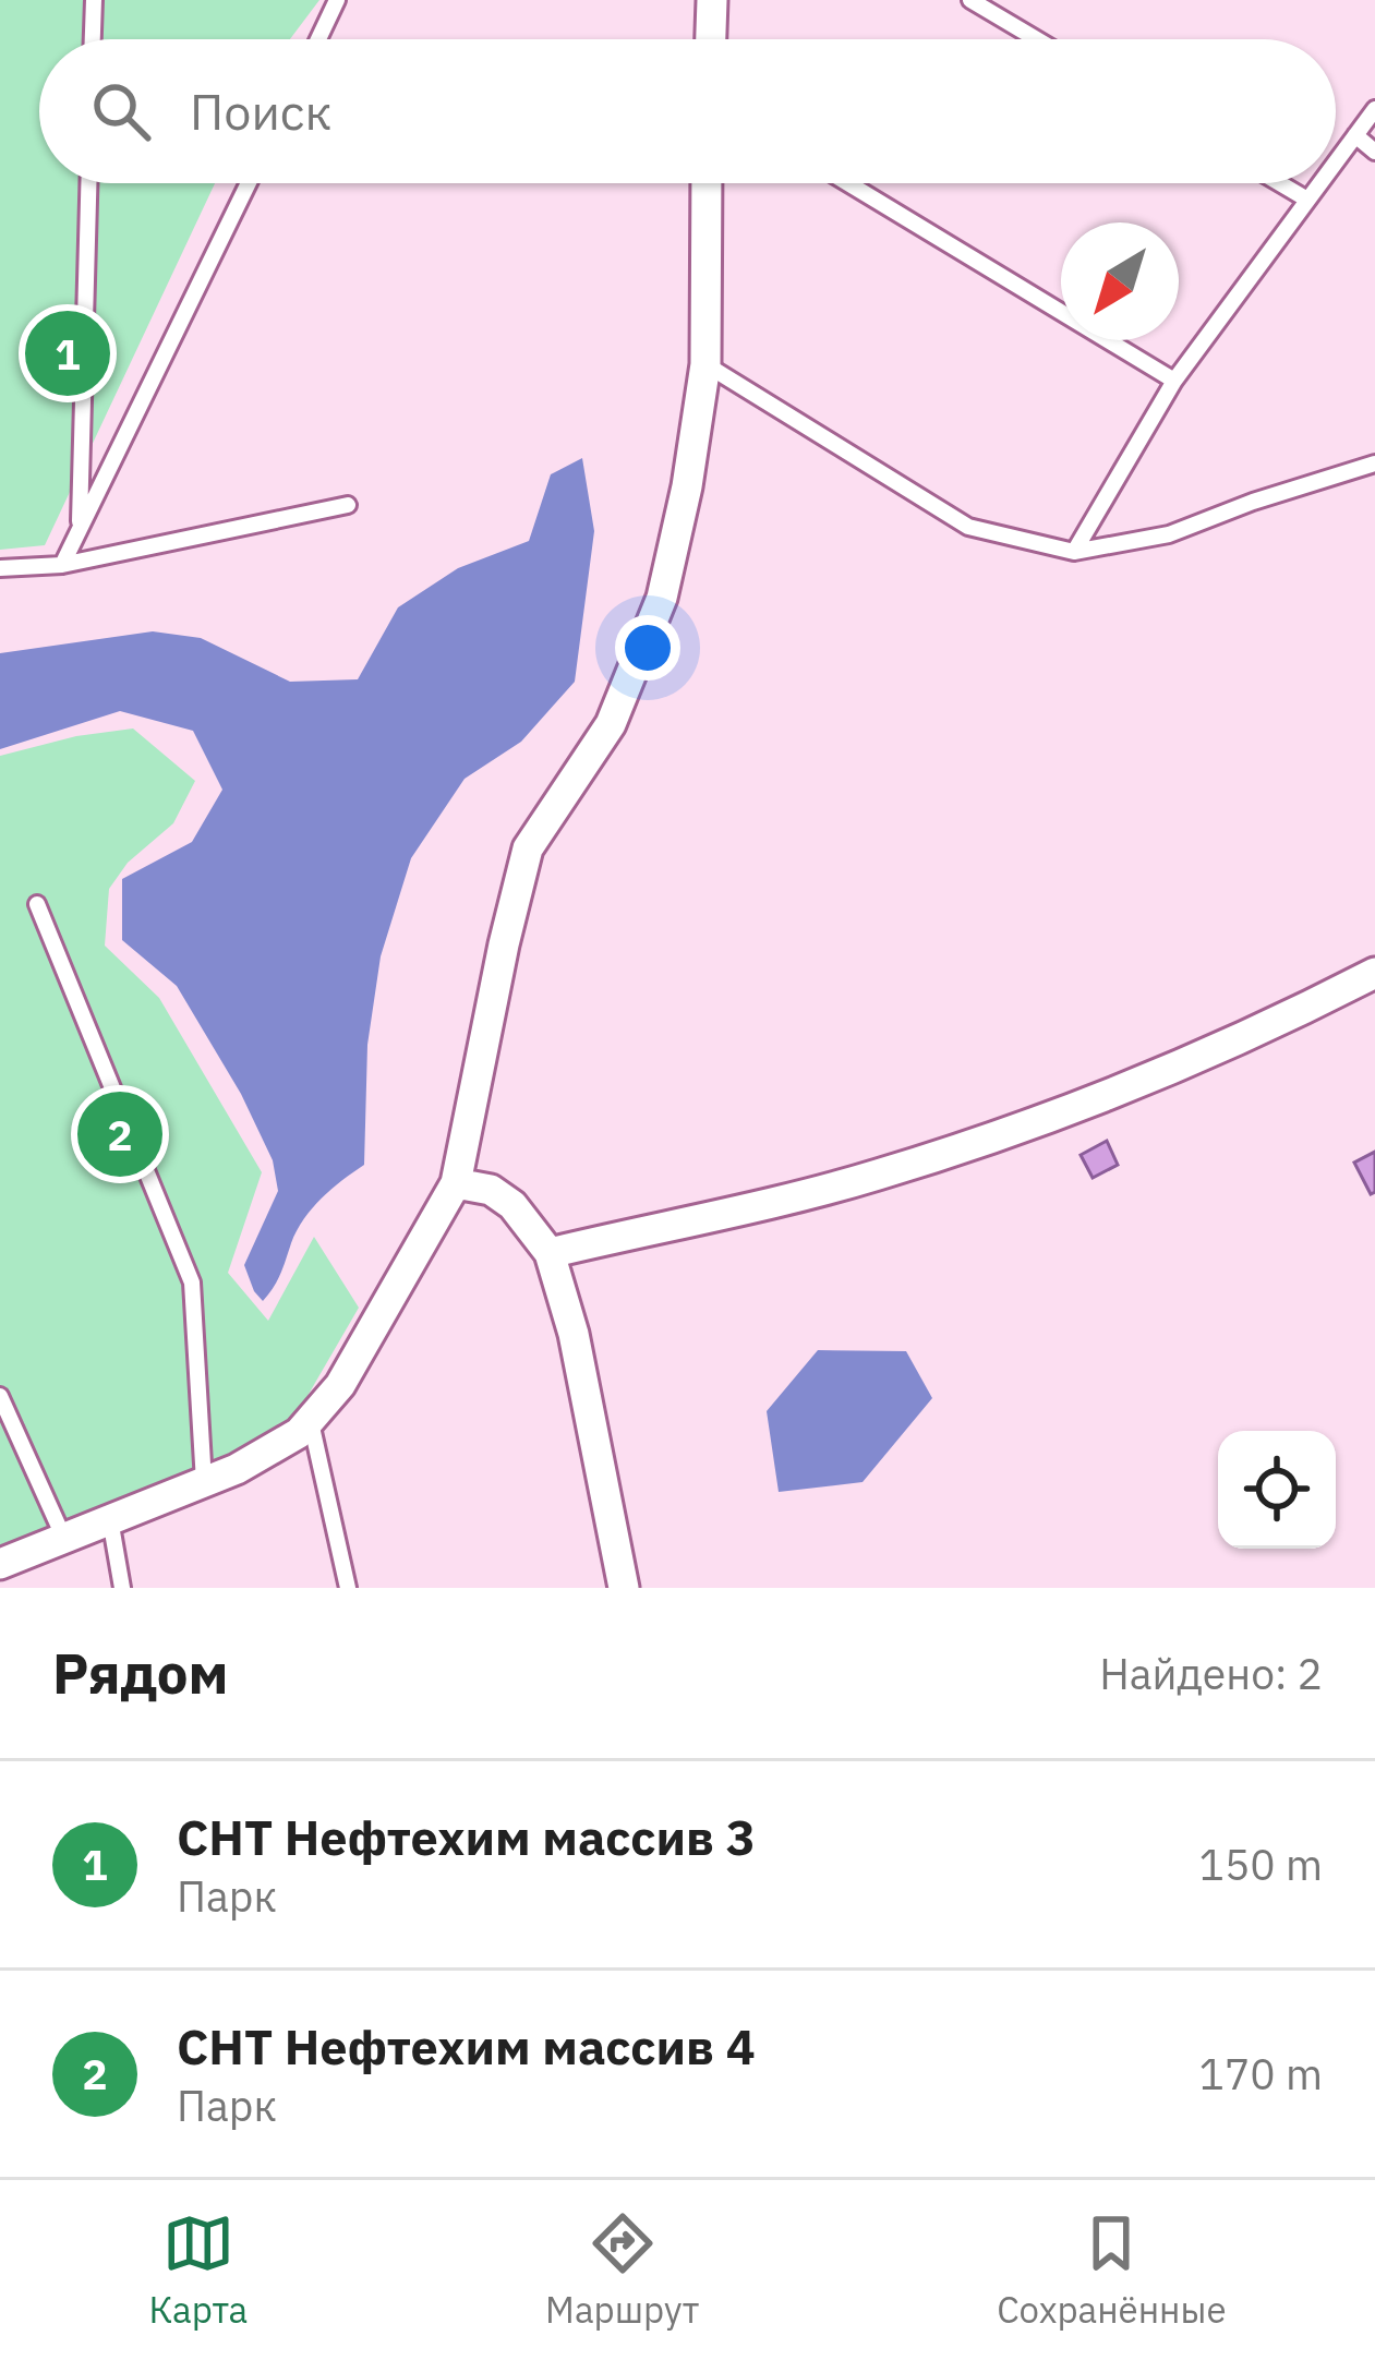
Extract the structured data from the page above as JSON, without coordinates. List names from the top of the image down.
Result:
{
  "north": "bottom left",
  "page": {
    "search": "Поиск",
    "pins": ["1", "2"],
    "heading": ["Рядом", "Найдено: 2"],
    "list": [
      {
        "mark": "1",
        "name": "СНТ Нефтехим массив 3",
        "note": "Парк",
        "value": "150 m"
      },
      {
        "mark": "2",
        "name": "СНТ Нефтехим массив 4",
        "note": "Парк",
        "value": "170 m"
      }
    ],
    "nav": ["Карта", "Маршрут", "Сохранённые"]
  }
}
